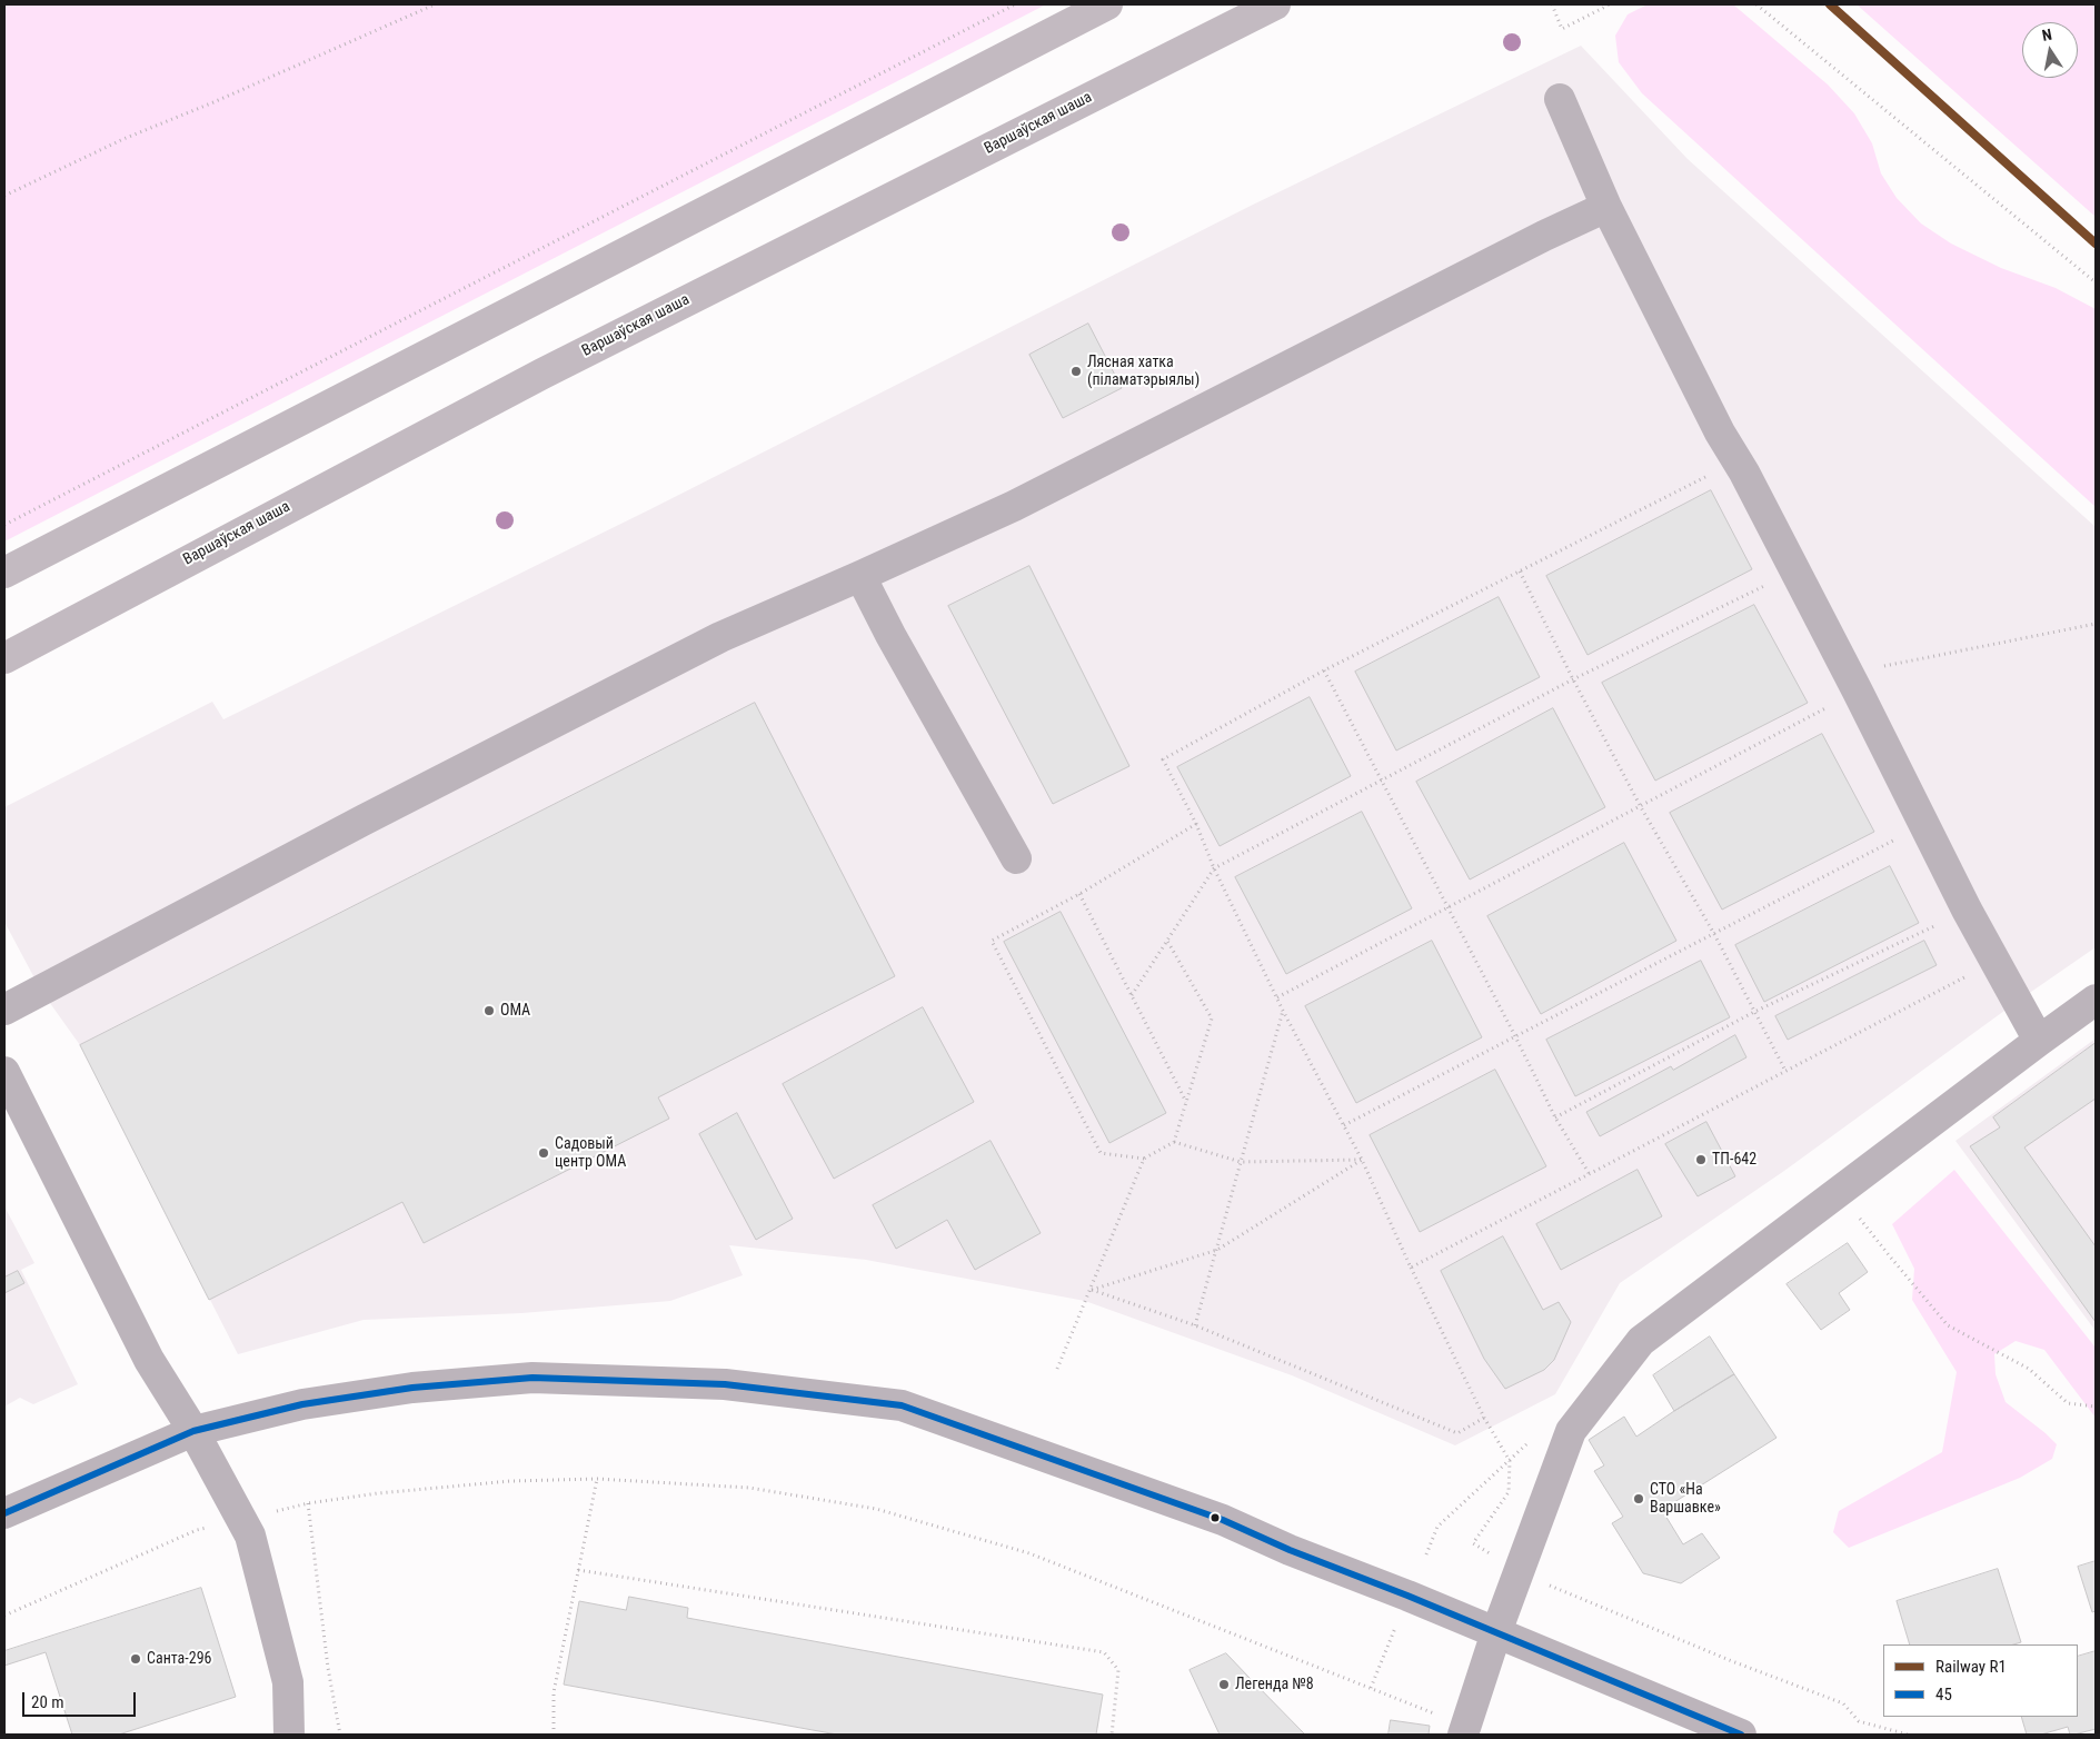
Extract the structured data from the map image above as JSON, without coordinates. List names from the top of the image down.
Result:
{
  "streets": {
    "highway": ["Варшаўская шаша"]
  },
  "places": [
    "Лясная хатка (піламатэрыялы)",
    "ОМА",
    "Садовый центр ОМА",
    "ТП-642",
    "СТО «На Варшавке»",
    "Санта-296",
    "Легенда №8"
  ],
  "lines": ["rail line R1", "transit line 45"],
  "legend": ["Railway R1", "45"],
  "scale_bar": "20 m",
  "north": "top"
}
